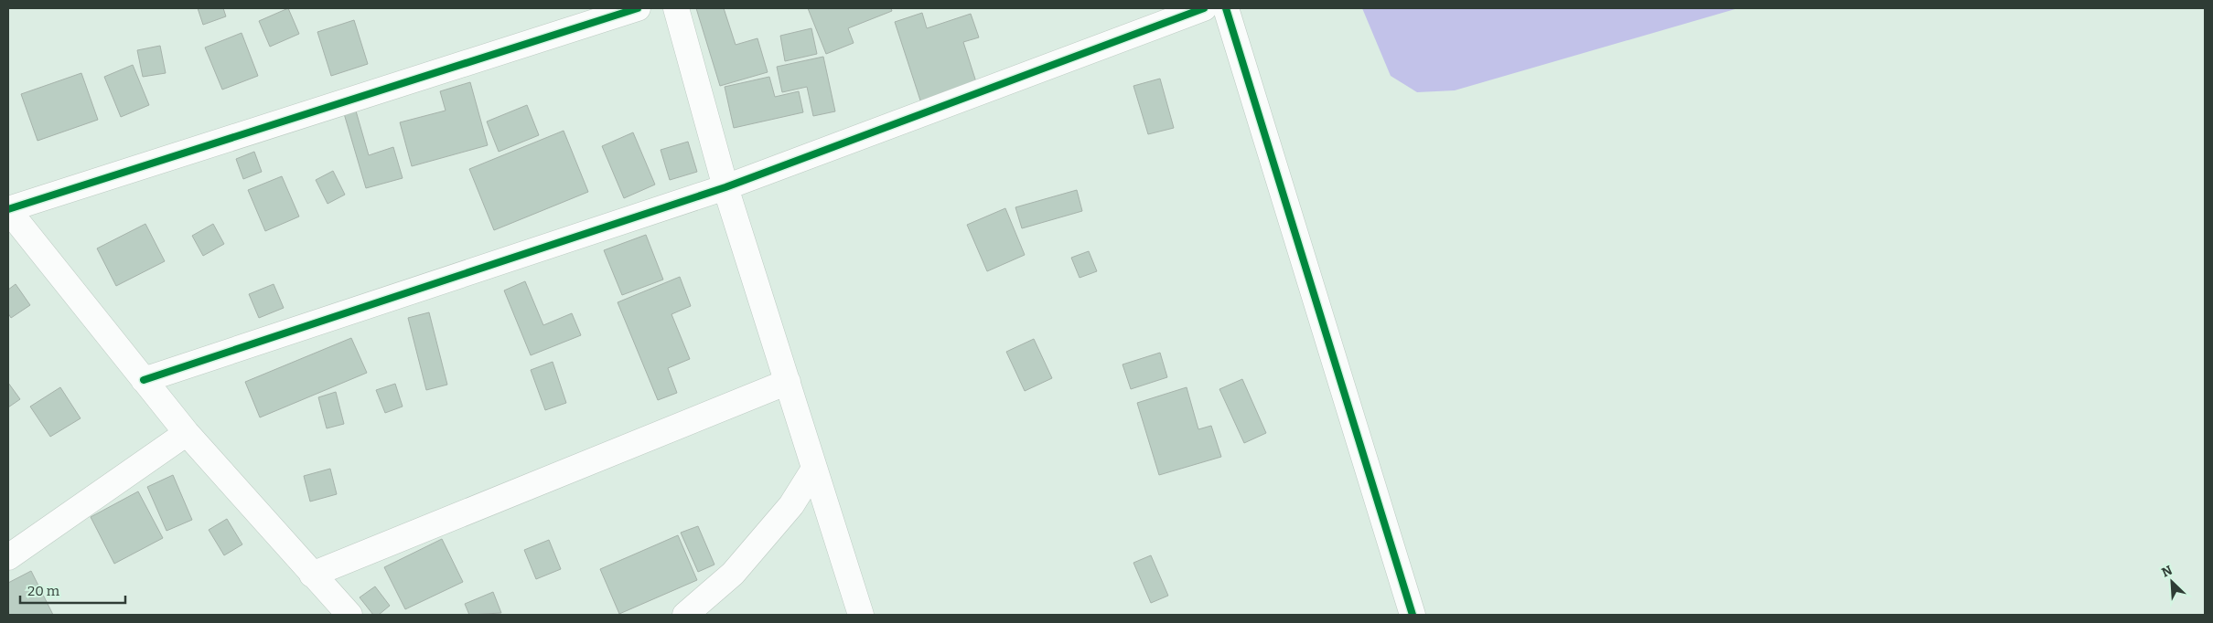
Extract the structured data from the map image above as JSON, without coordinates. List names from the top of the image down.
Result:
{
  "scale_bar": "20 m",
  "north": "top left"
}
